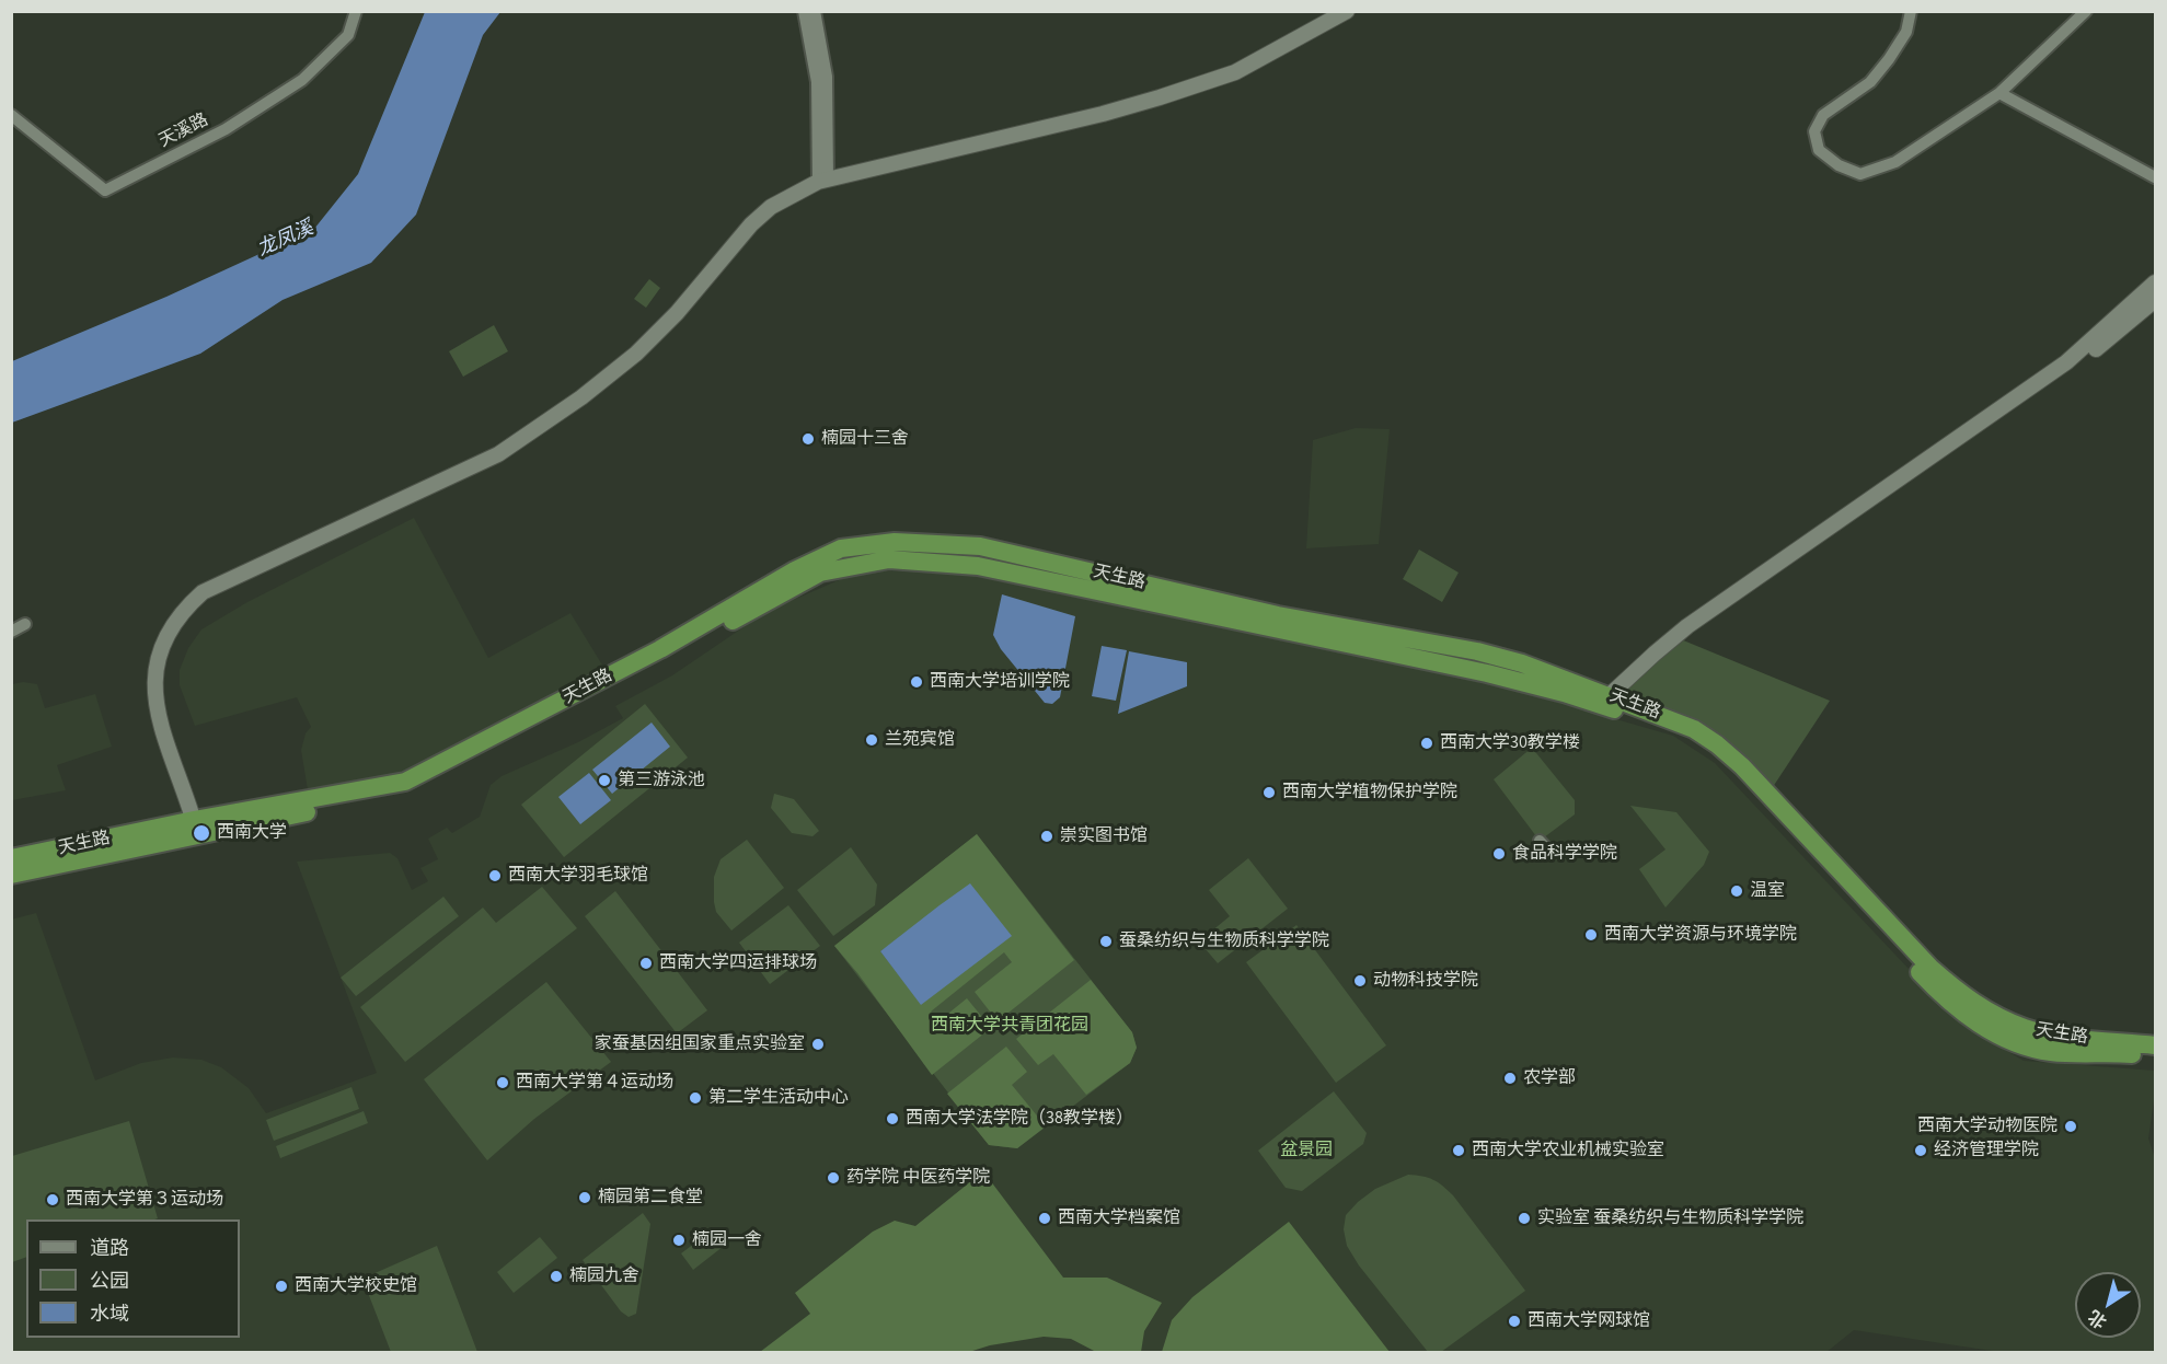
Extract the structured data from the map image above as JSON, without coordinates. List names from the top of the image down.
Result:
{
  "streets": {
    "highway": ["天生路"],
    "street": ["天溪路"]
  },
  "water": ["龙凤溪"],
  "parks": ["西南大学共青团花园", "盆景园"],
  "places": [
    "楠园十三舍",
    "西南大学培训学院",
    "兰苑宾馆",
    "西南大学30教学楼",
    "第三游泳池",
    "西南大学植物保护学院",
    "西南大学",
    "崇实图书馆",
    "食品科学学院",
    "西南大学羽毛球馆",
    "温室",
    "西南大学资源与环境学院",
    "蚕桑纺织与生物质科学学院",
    "西南大学四运排球场",
    "动物科技学院",
    "家蚕基因组国家重点实验室",
    "农学部",
    "西南大学第４运动场",
    "第二学生活动中心",
    "西南大学法学院（38教学楼）",
    "西南大学动物医院",
    "西南大学农业机械实验室",
    "经济管理学院",
    "药学院 中医药学院",
    "楠园第二食堂",
    "西南大学第３运动场",
    "西南大学档案馆",
    "实验室 蚕桑纺织与生物质科学学院",
    "楠园一舍",
    "楠园九舍",
    "西南大学校史馆",
    "西南大学网球馆"
  ],
  "legend": ["道路", "公园", "水域"],
  "north": "bottom left"
}
